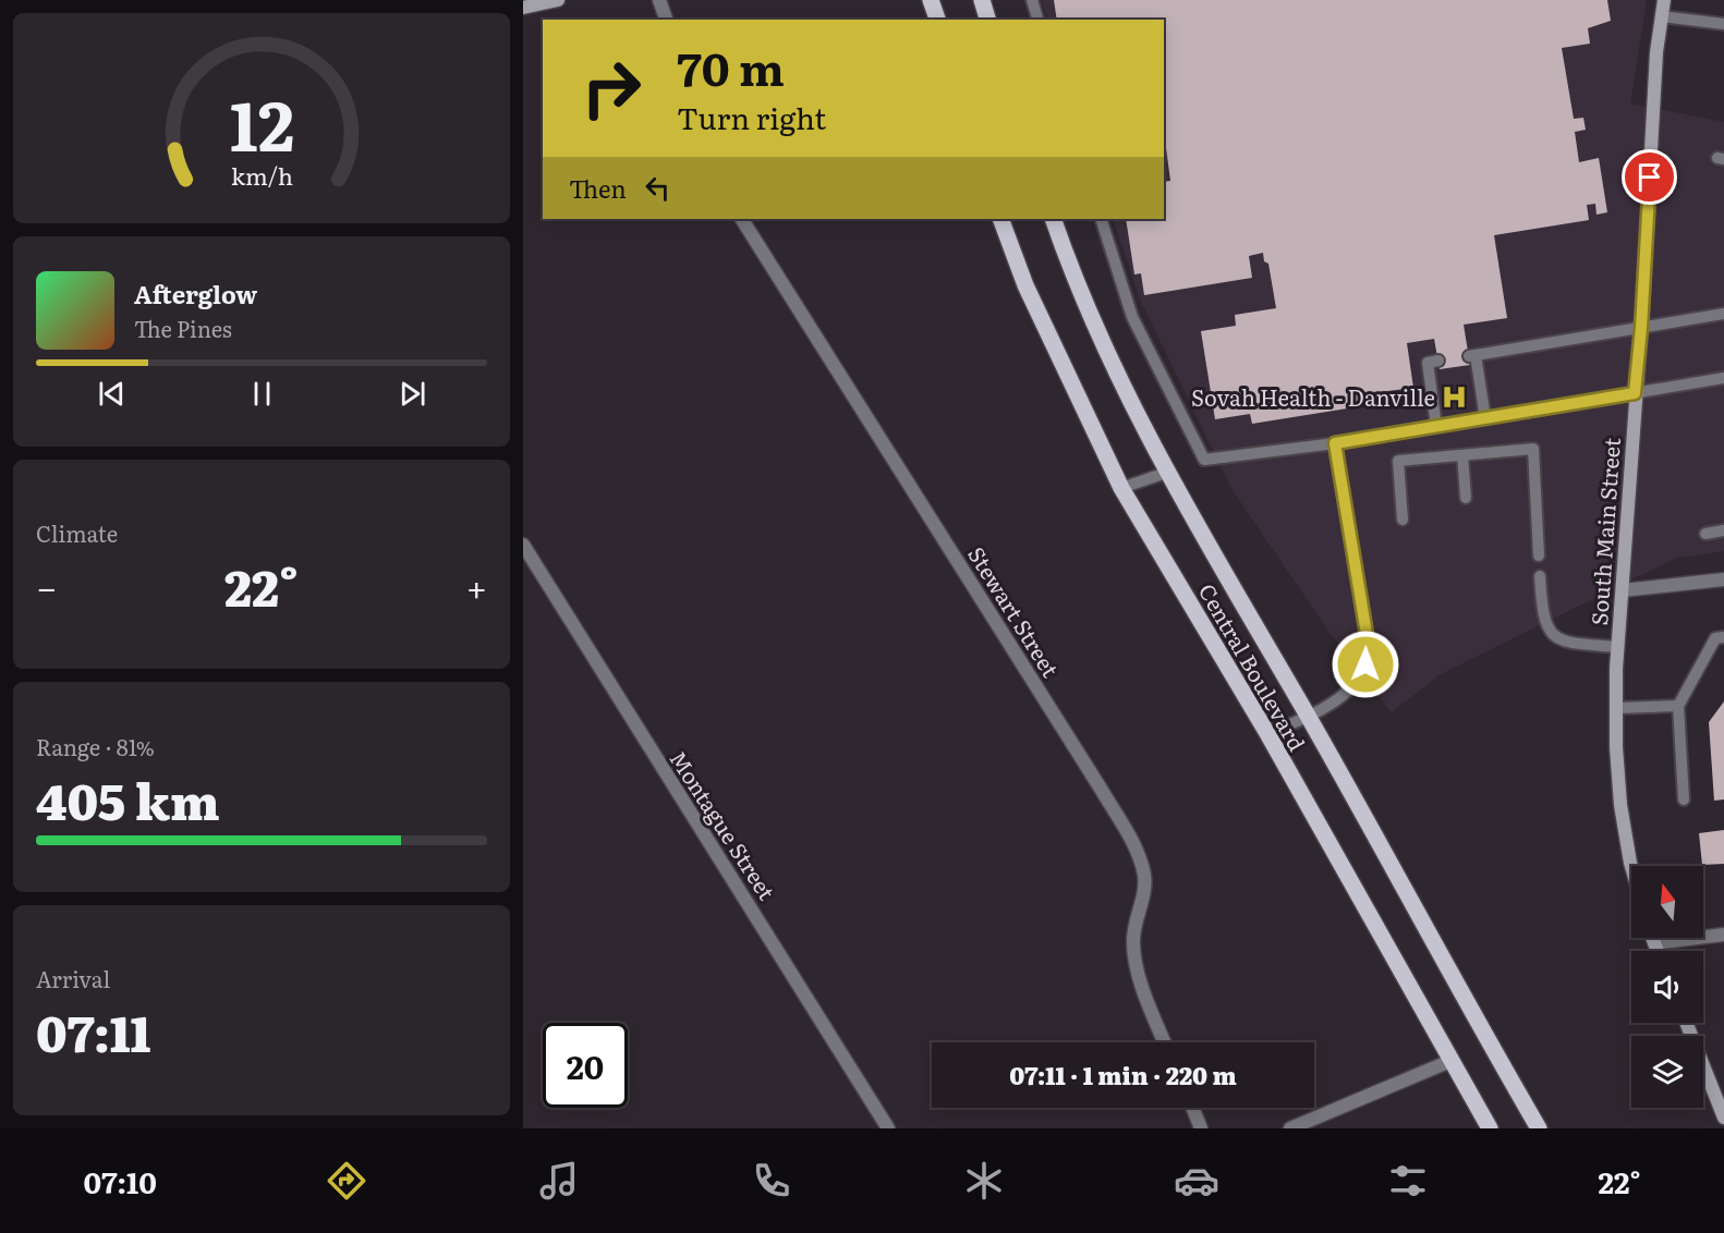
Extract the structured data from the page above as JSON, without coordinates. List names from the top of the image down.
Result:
{
  "streets": {
    "main road": ["Central Boulevard"],
    "street": ["South Main Street", "Stewart Street", "Montague Street"]
  },
  "places": {
    "hospital": ["Sovah Health - Danville"]
  },
  "north": "top",
  "page": {
    "turn": ["70 m", "Turn right"],
    "then": "Then",
    "song": ["Afterglow", "The Pines"],
    "tile": [
      "Climate",
      ["Range · 81%", "405 km"],
      ["Arrival", "07:11"]
    ],
    "heat": ["−", "22°", "+"],
    "limit": "20",
    "trip": "07:11 · 1 min · 220 m",
    "tabs": ["07:10", "22°"],
    "gauge": ["12", "km/h"]
  }
}
